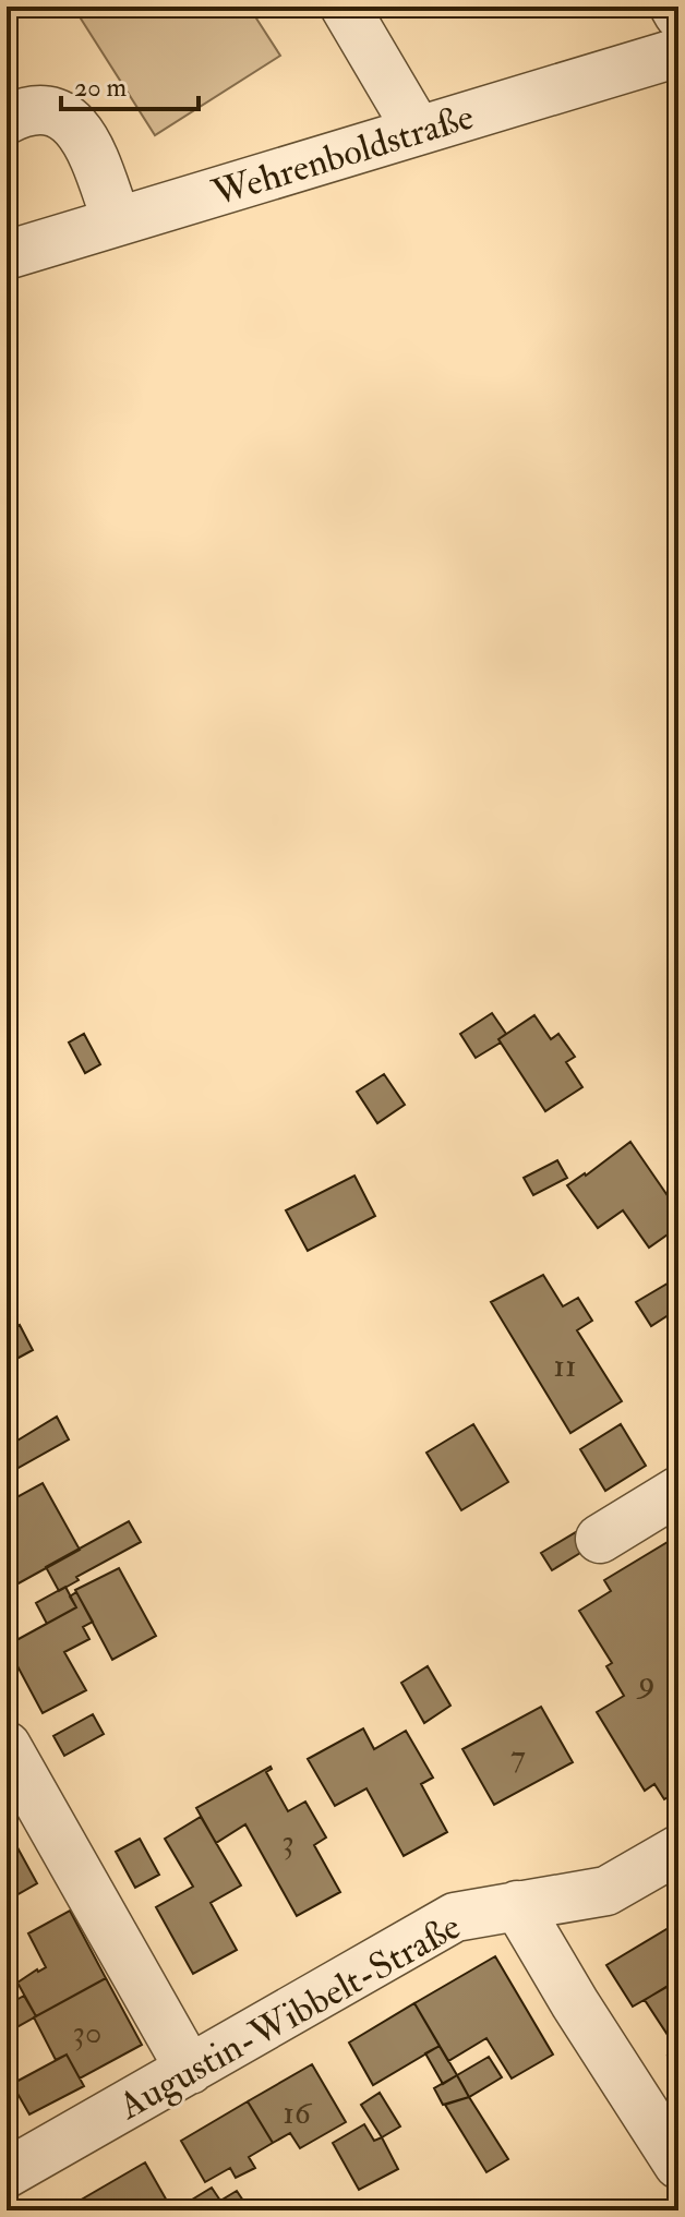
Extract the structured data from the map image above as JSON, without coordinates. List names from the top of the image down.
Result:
{
  "streets": {
    "street": ["Wehrenboldstraße", "Augustin-Wibbelt-Straße"]
  },
  "house_numbers": [
    "11",
    "9",
    "7",
    "3",
    "30",
    "16"
  ],
  "scale_bar": "20 m"
}
